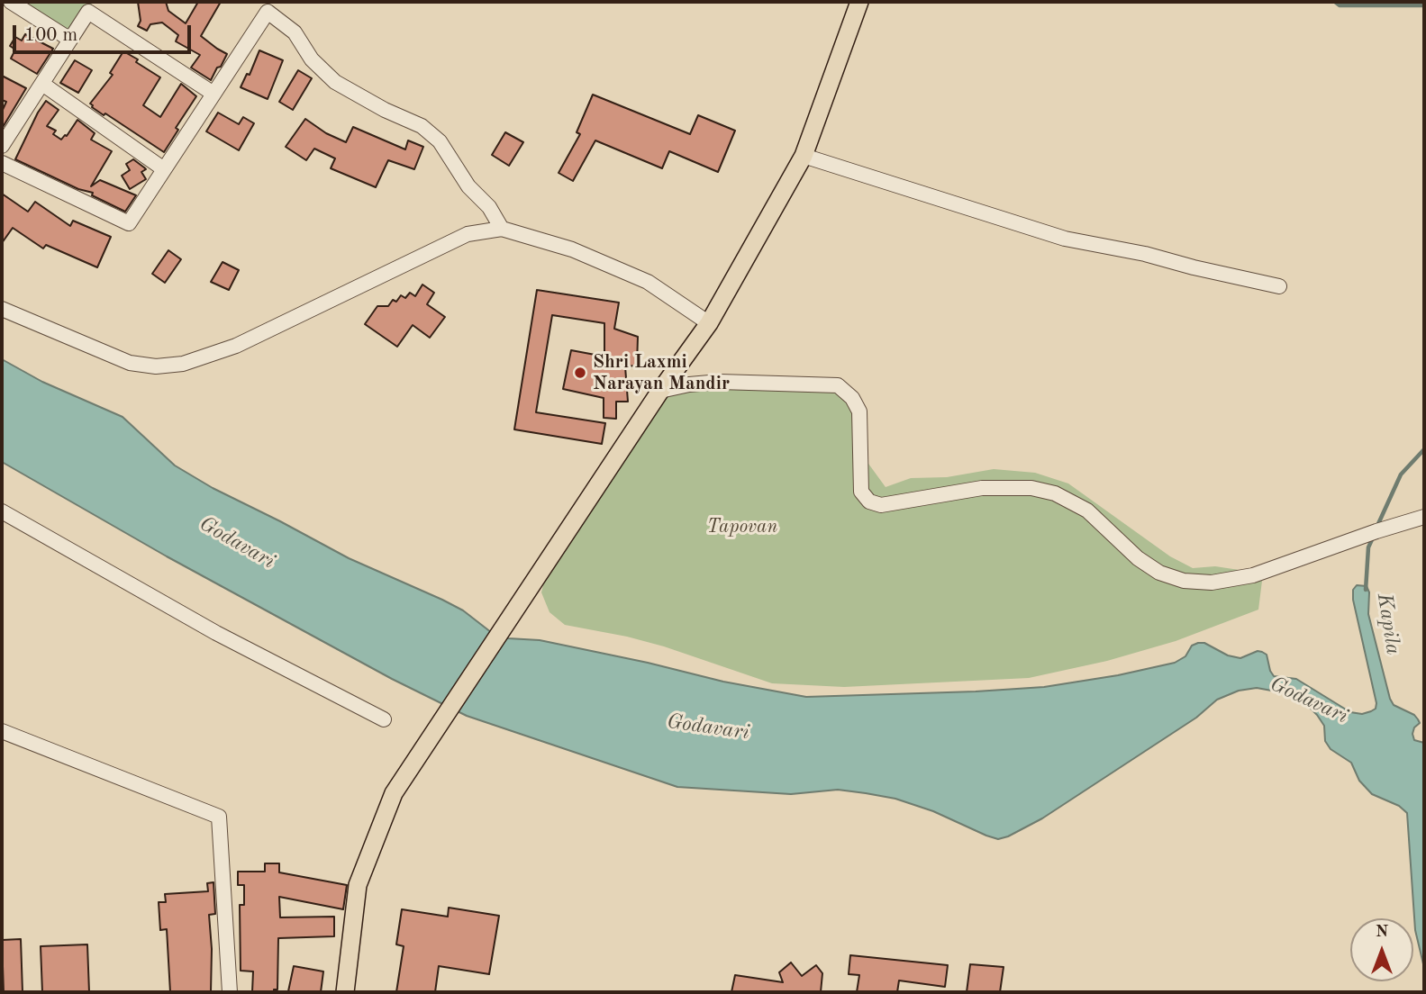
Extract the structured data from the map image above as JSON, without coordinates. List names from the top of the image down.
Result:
{
  "water": ["Godavari", "Kapila"],
  "parks": ["Tapovan"],
  "places": ["Shri Laxmi Narayan Mandir"],
  "scale_bar": "100 m",
  "north": "top"
}
